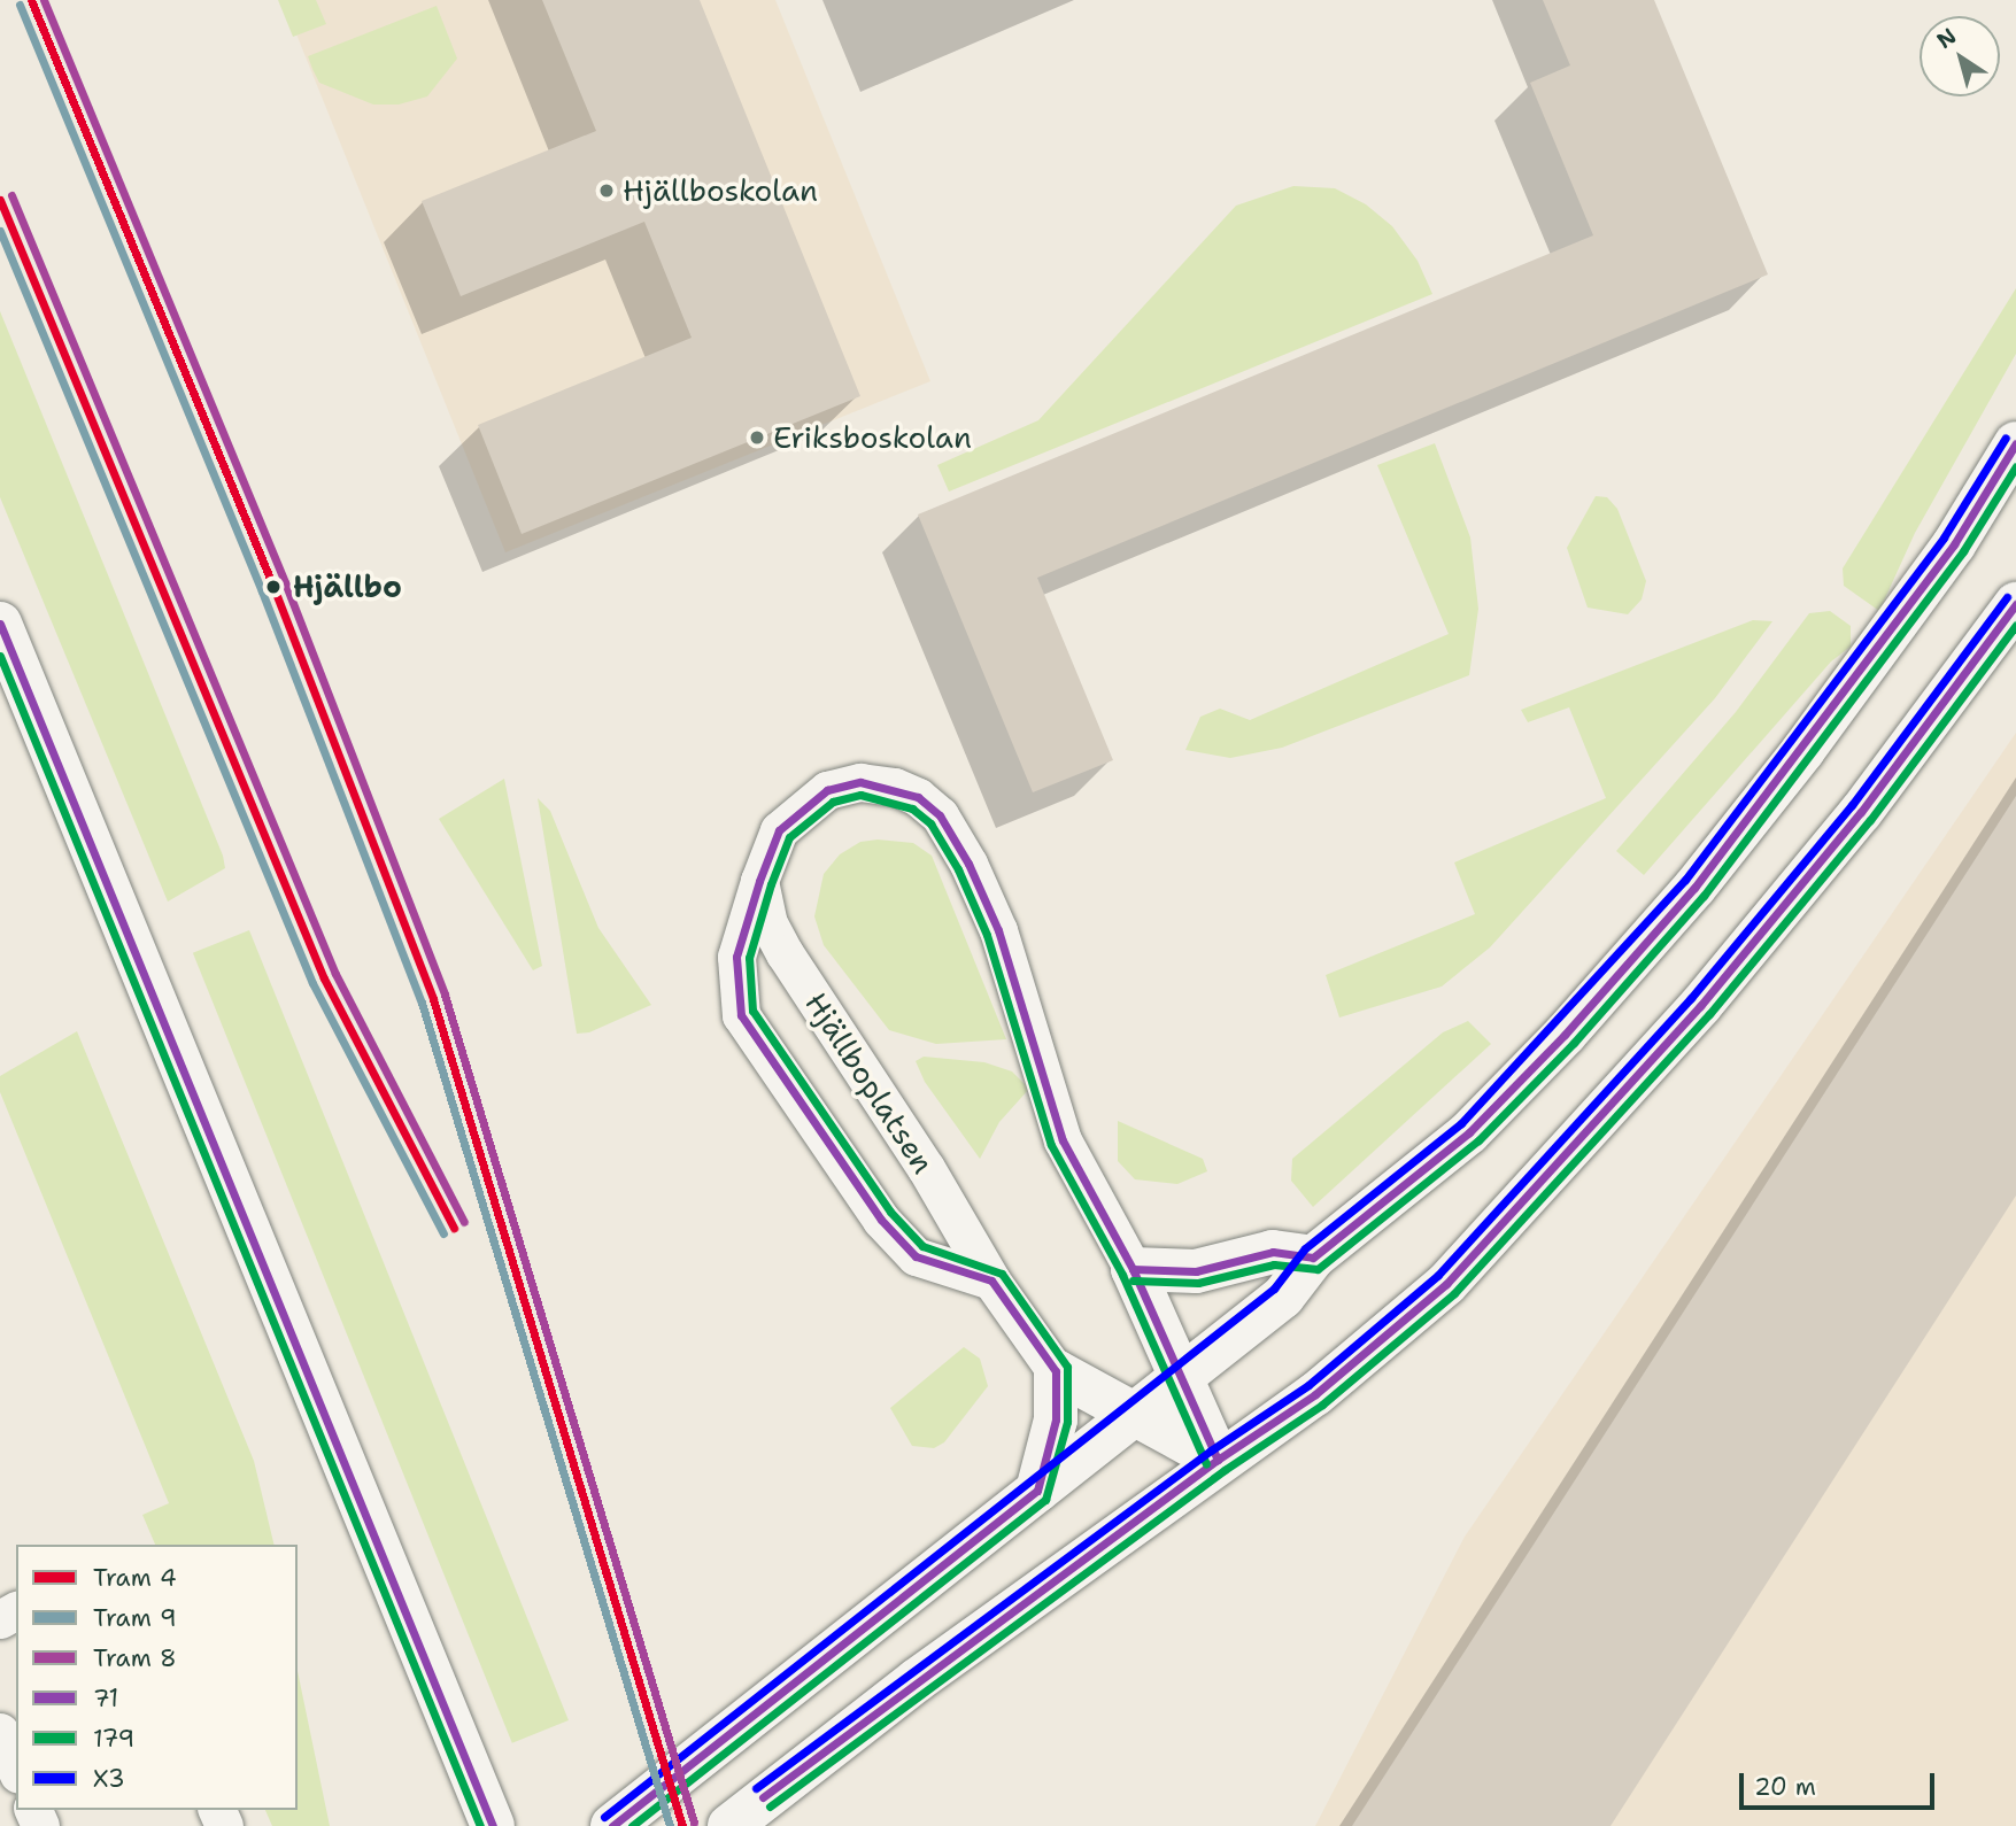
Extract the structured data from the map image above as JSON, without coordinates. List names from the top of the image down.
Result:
{
  "streets": {
    "main road": ["Hjällboplatsen"]
  },
  "places": ["Hjällboskolan", "Eriksboskolan", "Hjällbo"],
  "lines": [
    "tram line 4",
    "tram line 8",
    "tram line 9",
    "transit line X3",
    "transit line 71",
    "transit line 179"
  ],
  "legend": [
    "Tram 4",
    "Tram 9",
    "Tram 8",
    "71",
    "179",
    "X3"
  ],
  "scale_bar": "20 m",
  "north": "top left"
}
